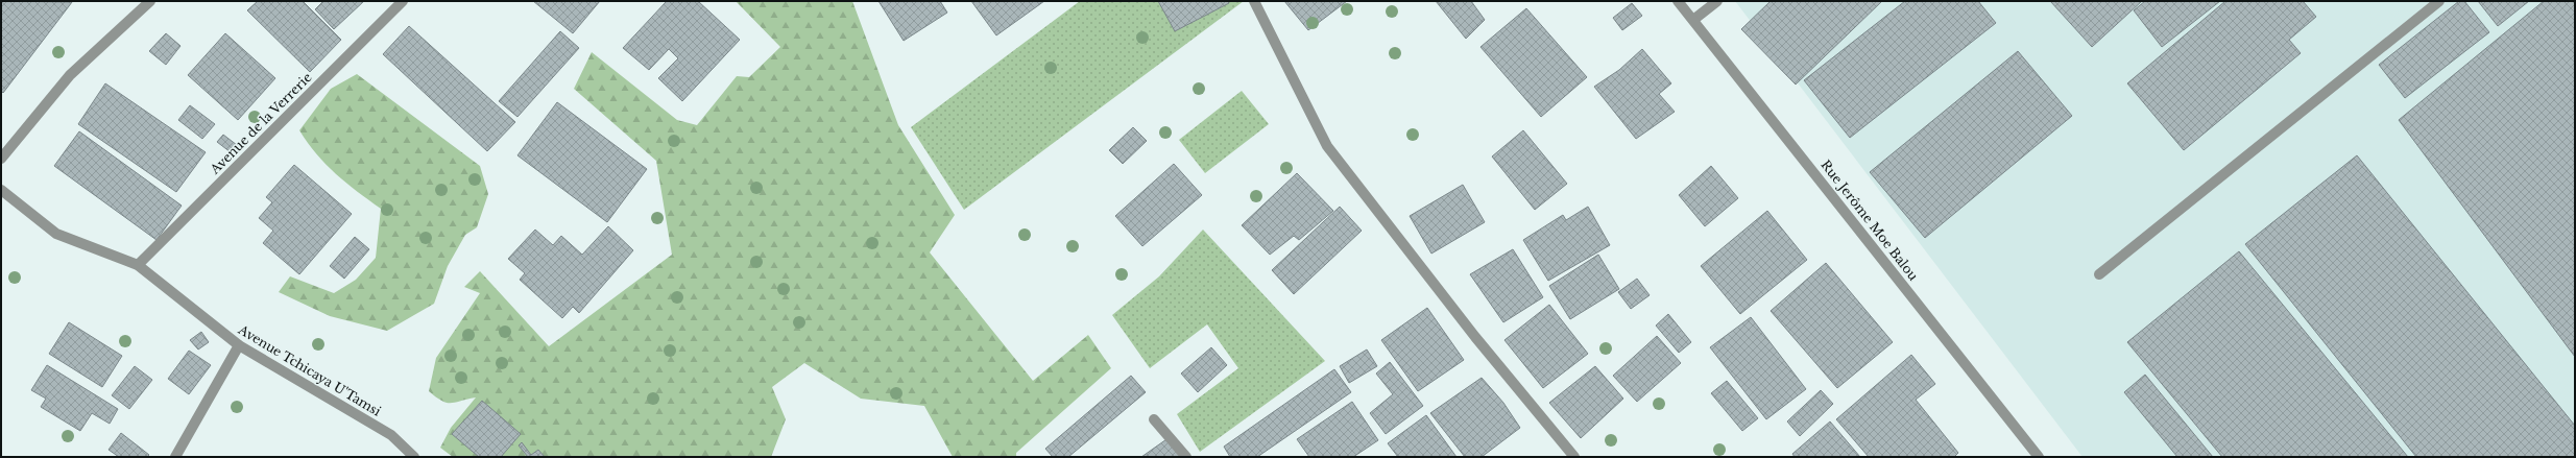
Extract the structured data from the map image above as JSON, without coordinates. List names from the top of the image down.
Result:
{
  "streets": {
    "street": ["Avenue de la Verrerie", "Rue Jerôme Moe Balou", "Avenue Tchicaya U'Tamsi"]
  },
  "crossings": [
    ["Avenue de la Verrerie", "Avenue Tchicaya U'Tamsi"]
  ]
}
